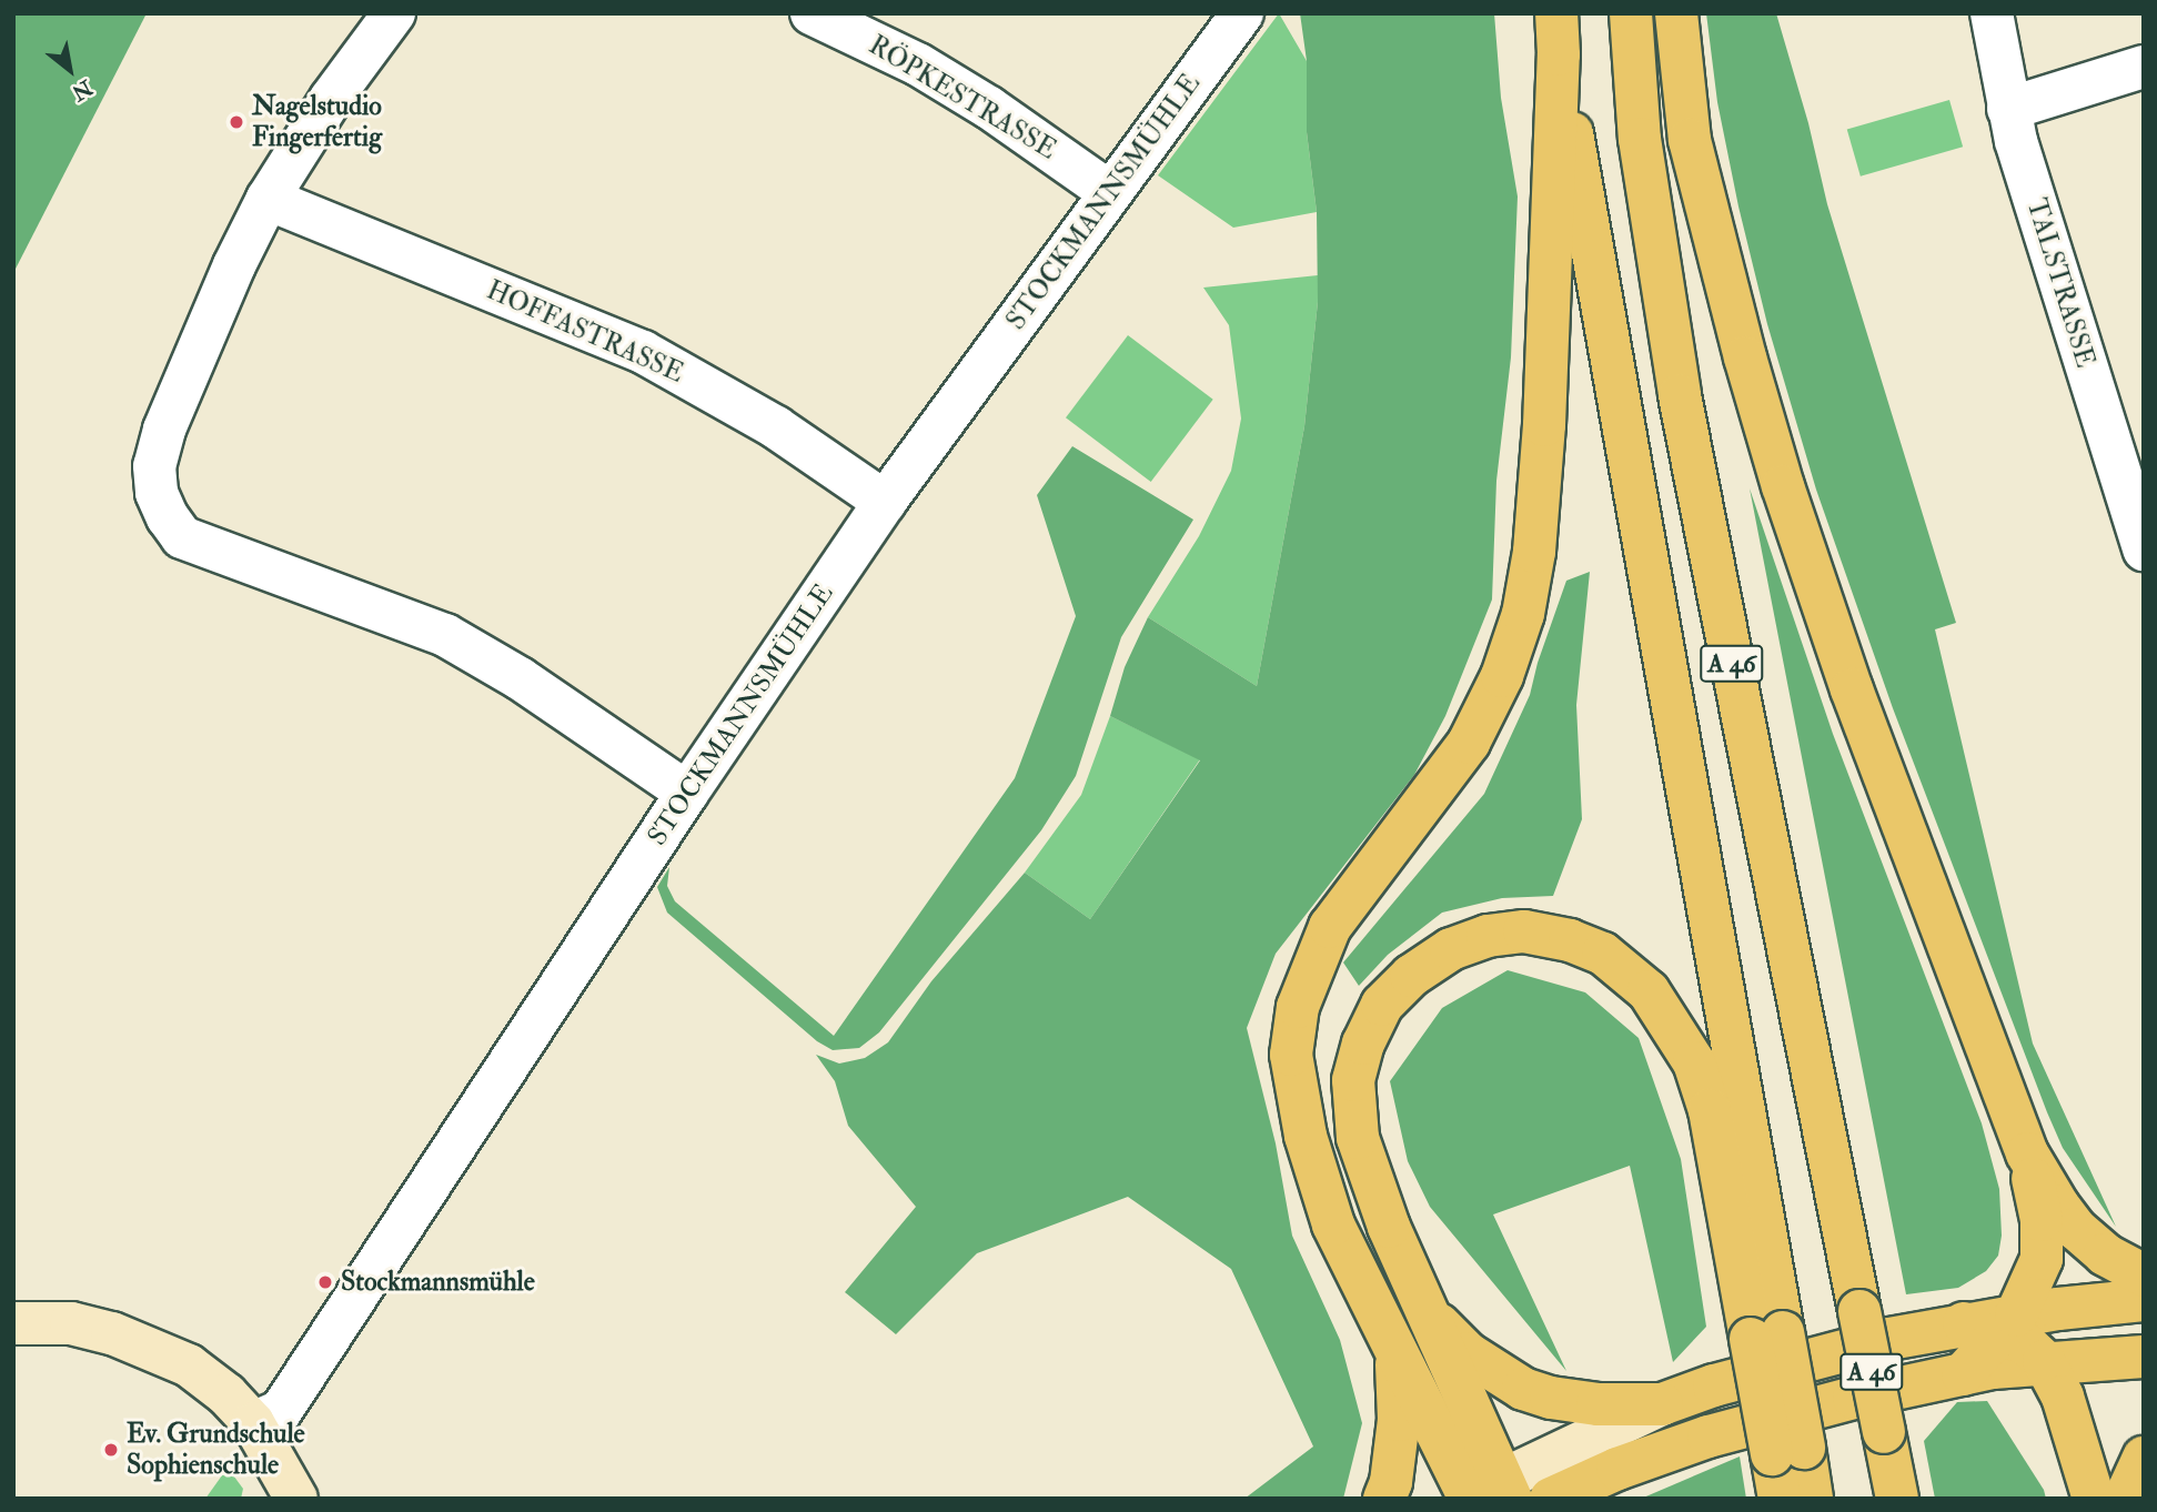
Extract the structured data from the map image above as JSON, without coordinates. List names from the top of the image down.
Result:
{
  "streets": {
    "main road": ["A 46"],
    "street": [
      "RÖPKESTRASSE",
      "STOCKMANNSMÜHLE",
      "TALSTRASSE",
      "HOFFASTRASSE"
    ]
  },
  "crossings": [
    ["RÖPKESTRASSE", "STOCKMANNSMÜHLE"],
    ["STOCKMANNSMÜHLE", "HOFFASTRASSE"]
  ],
  "places": ["Nagelstudio Fingerfertig", "Stockmannsmühle", "Ev. Grundschule Sophienschule"],
  "north": "bottom right"
}
